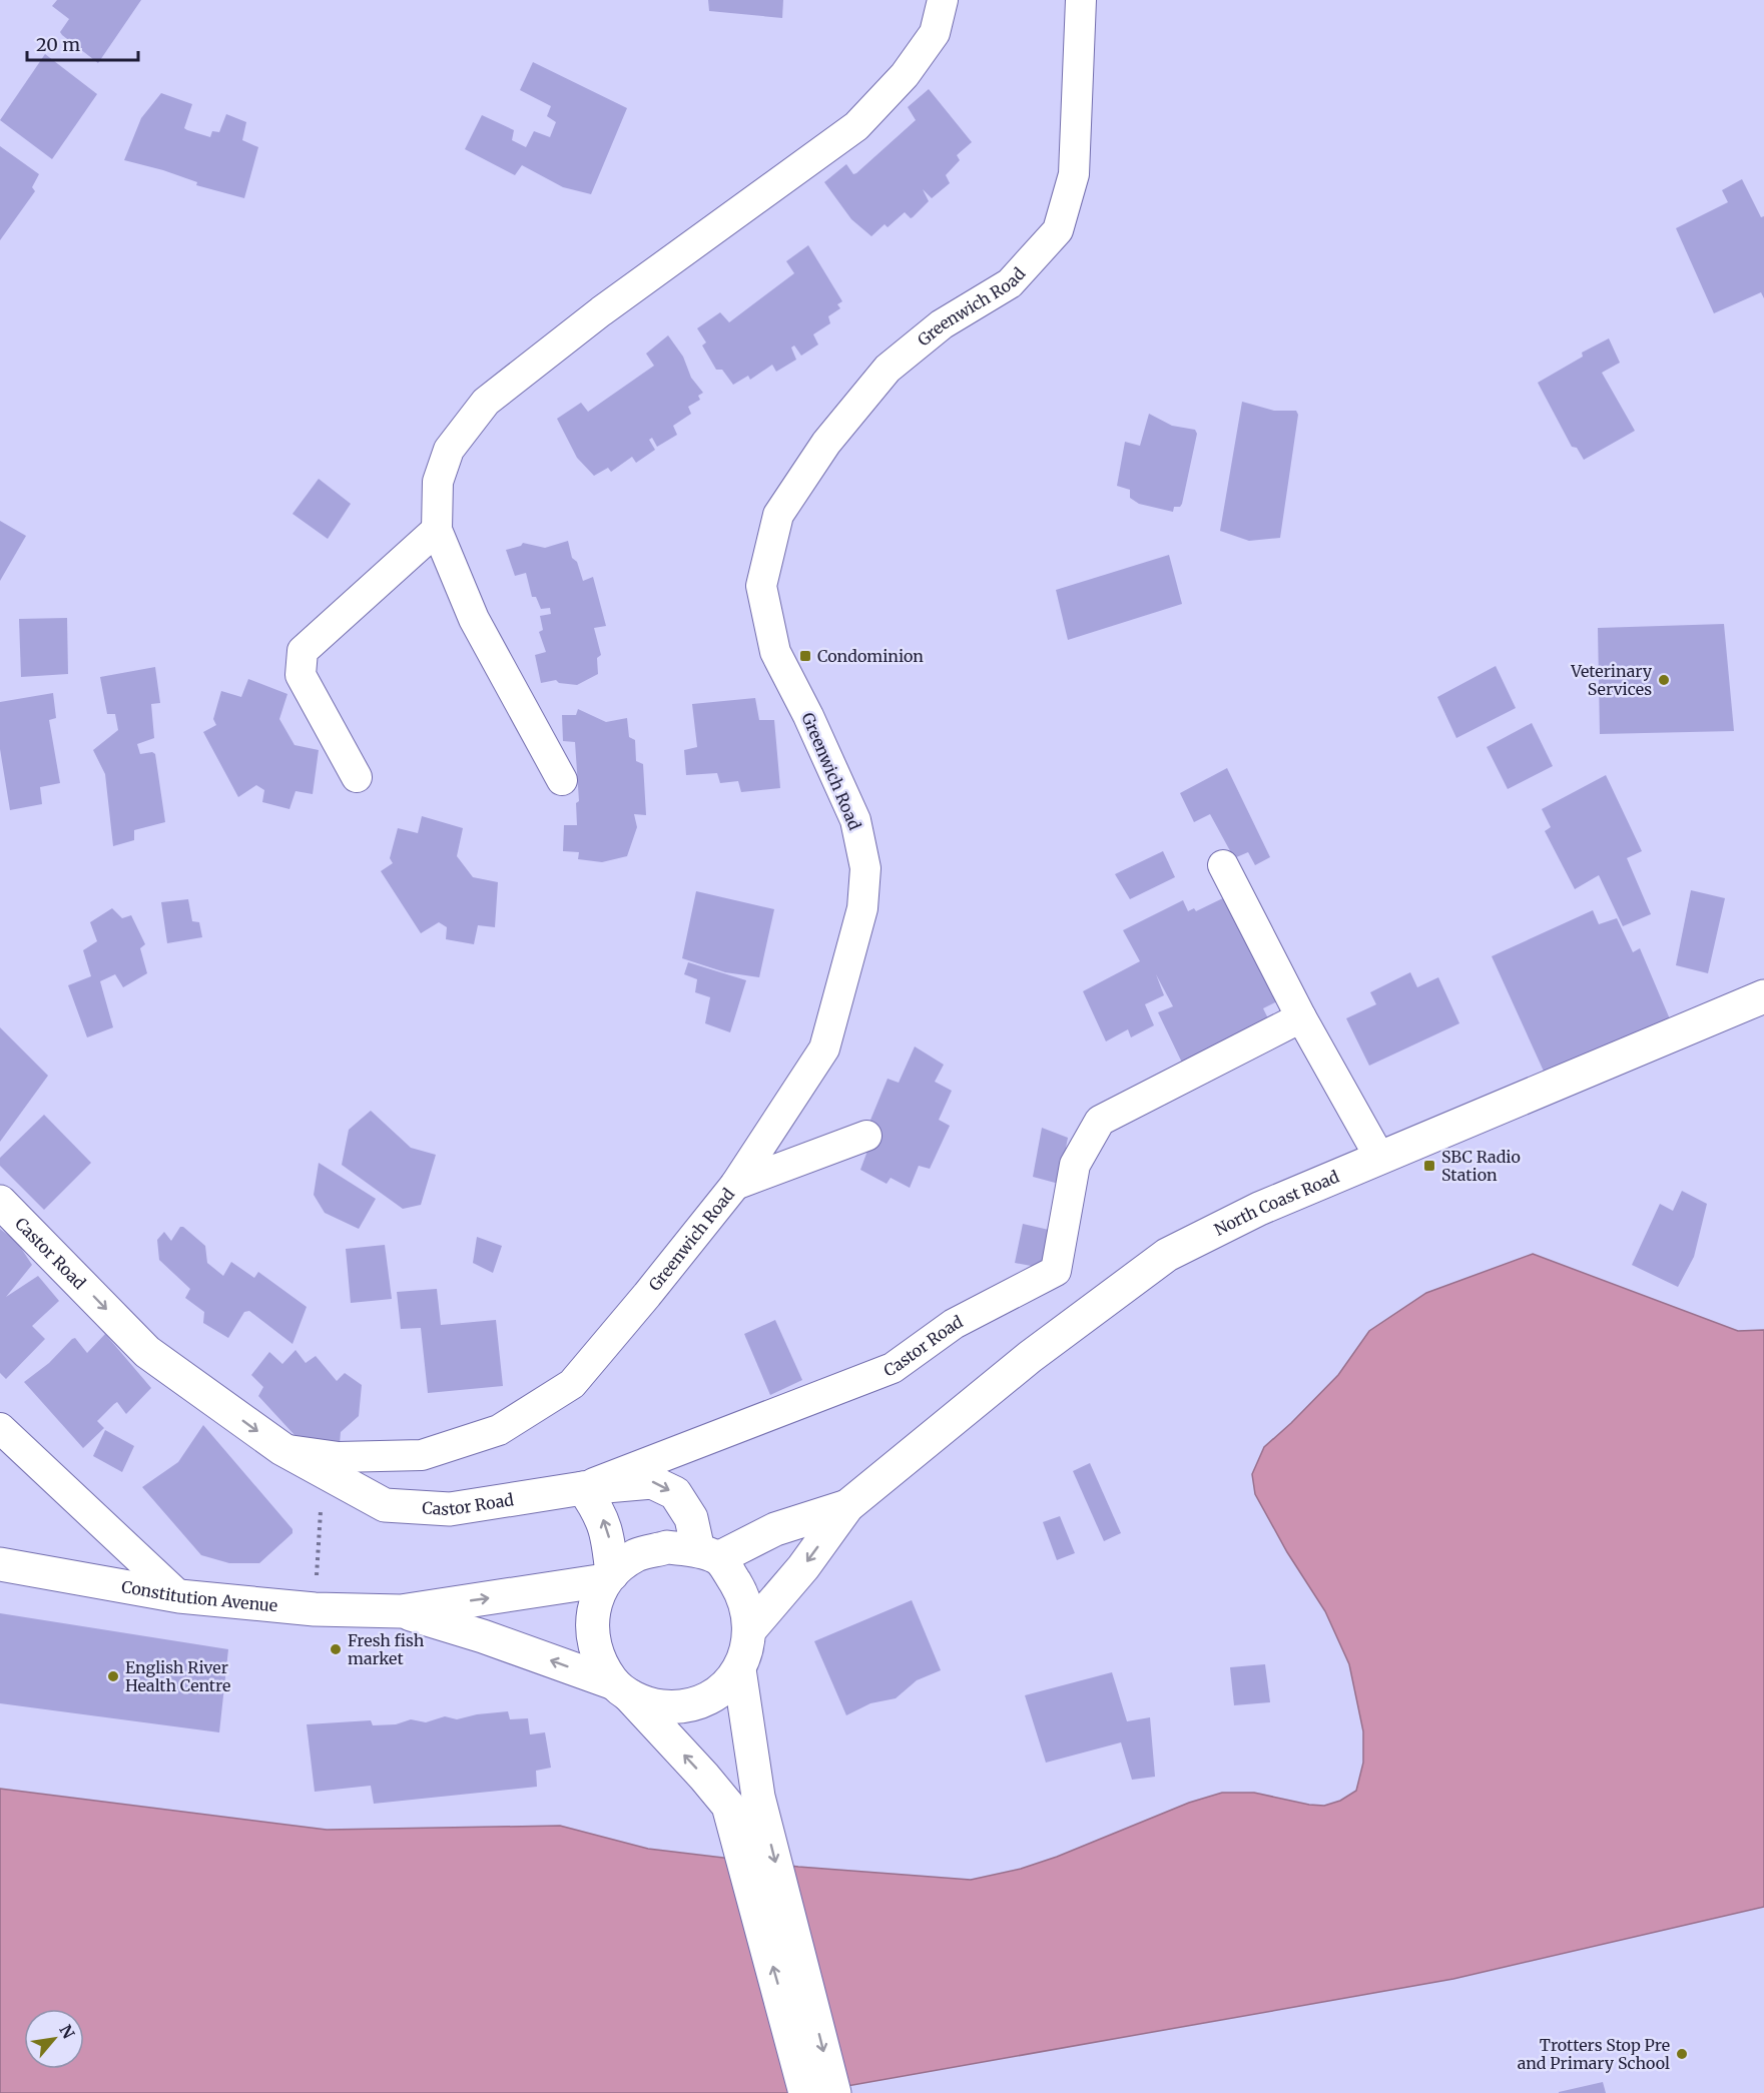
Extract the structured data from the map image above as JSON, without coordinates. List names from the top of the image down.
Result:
{
  "streets": {
    "main road": ["North Coast Road", "Castor Road", "Constitution Avenue"],
    "street": ["Greenwich Road"]
  },
  "crossings": [
    ["Greenwich Road", "Castor Road"]
  ],
  "places": {
    "transit": ["Condominion", "SBC Radio Station"],
    "other": [
      "Veterinary Services",
      "Fresh fish market",
      "English River Health Centre",
      "Trotters Stop Pre and Primary School"
    ]
  },
  "scale_bar": "20 m",
  "north": "top right"
}
